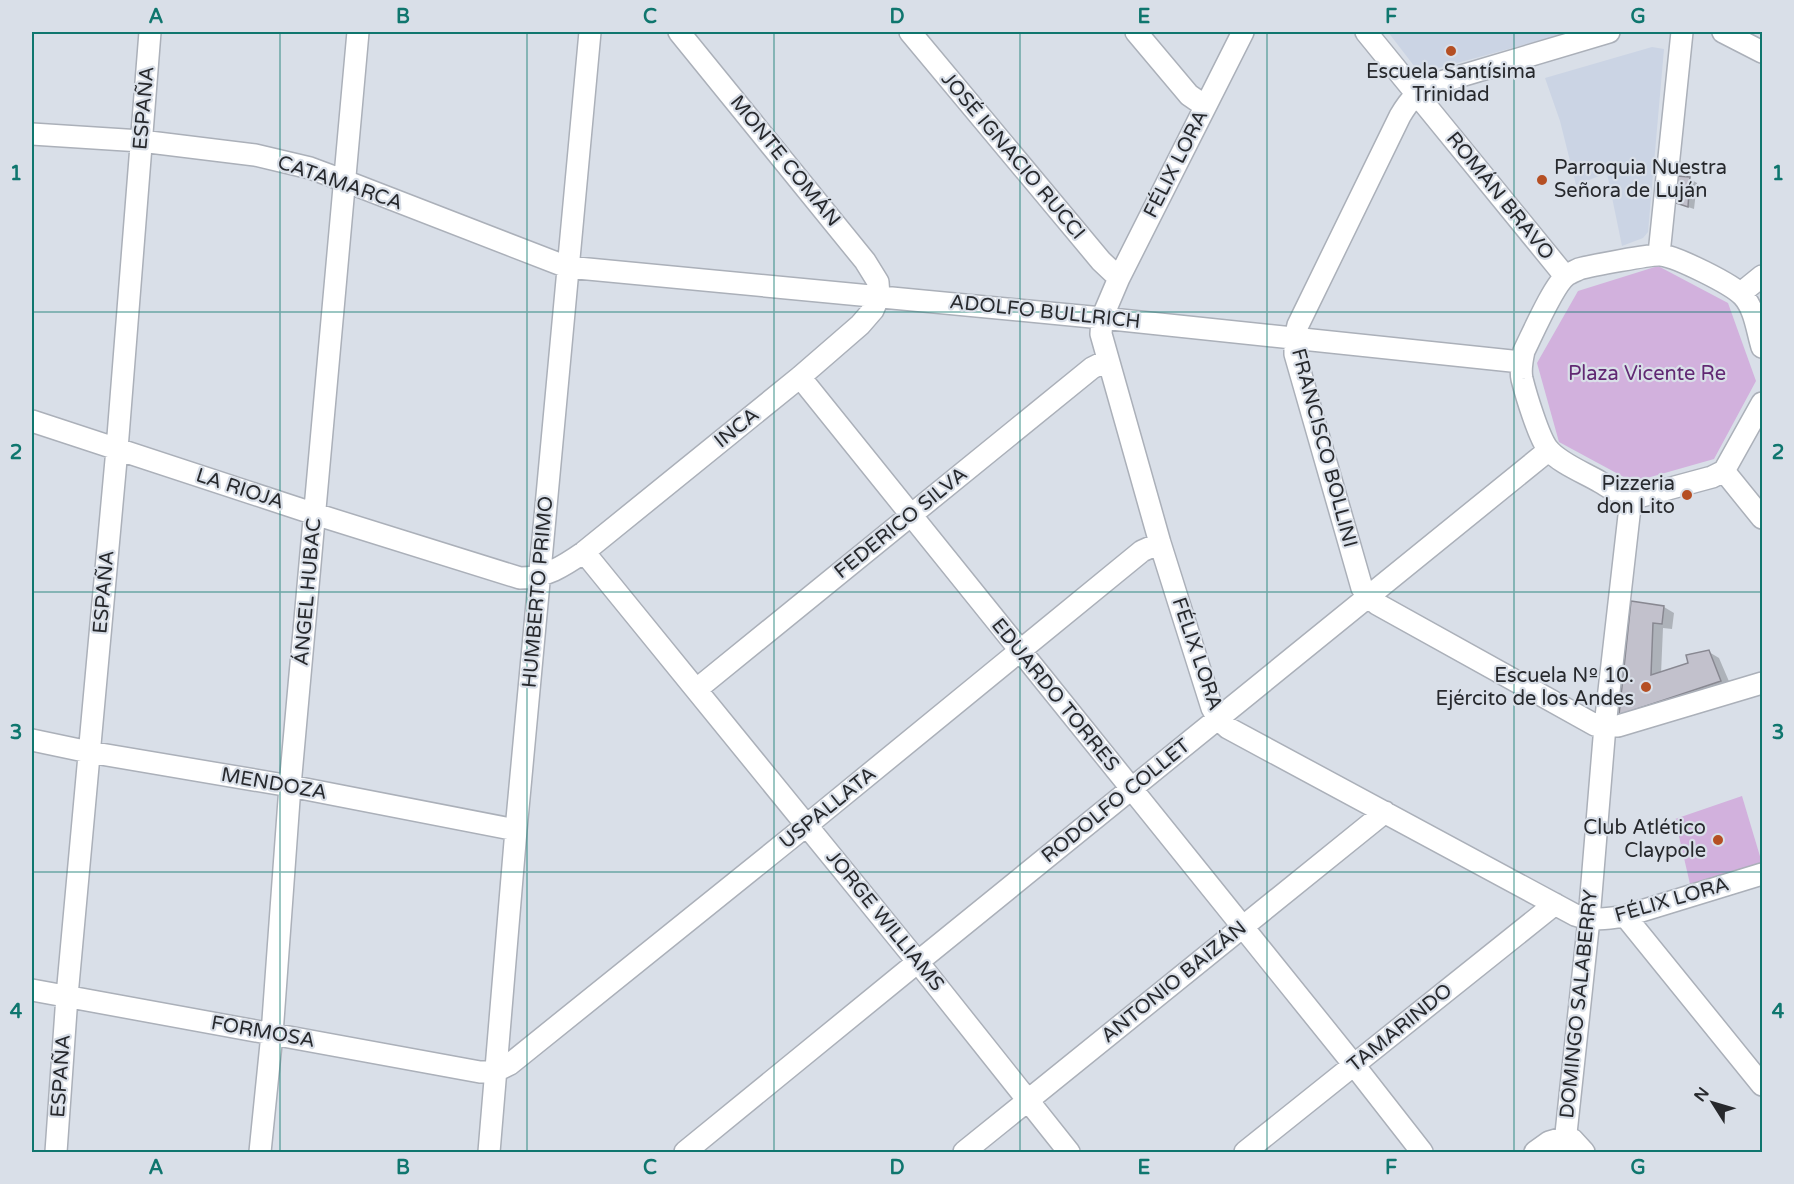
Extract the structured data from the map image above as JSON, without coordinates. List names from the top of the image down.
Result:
{
  "streets": {
    "street": [
      "ESPAÑA",
      "JOSÉ IGNACIO RUCCI",
      "MONTE COMÁN",
      "FÉLIX LORA",
      "CATAMARCA",
      "ROMÁN BRAVO",
      "ADOLFO BULLRICH",
      "INCA",
      "FRANCISCO BOLLINI",
      "LA RIOJA",
      "FEDERICO SILVA",
      "ÁNGEL HUBAC",
      "HUMBERTO PRIMO",
      "EDUARDO TORRES",
      "MENDOZA",
      "RODOLFO COLLET",
      "USPALLATA",
      "JORGE WILLIAMS",
      "ANTONIO BAIZÁN",
      "DOMINGO SALABERRY",
      "TAMARINDO",
      "FORMOSA"
    ]
  },
  "crossings": [
    ["ESPAÑA", "CATAMARCA"],
    ["ESPAÑA", "LA RIOJA"],
    ["ESPAÑA", "MENDOZA"],
    ["ESPAÑA", "FORMOSA"],
    ["JOSÉ IGNACIO RUCCI", "FÉLIX LORA"],
    ["MONTE COMÁN", "ADOLFO BULLRICH"],
    ["MONTE COMÁN", "INCA"],
    ["FÉLIX LORA", "ADOLFO BULLRICH"],
    ["FÉLIX LORA", "FEDERICO SILVA"],
    ["FÉLIX LORA", "RODOLFO COLLET"],
    ["FÉLIX LORA", "USPALLATA"],
    ["FÉLIX LORA", "ANTONIO BAIZÁN"],
    ["FÉLIX LORA", "DOMINGO SALABERRY"],
    ["FÉLIX LORA", "TAMARINDO"],
    ["CATAMARCA", "ADOLFO BULLRICH"],
    ["CATAMARCA", "ÁNGEL HUBAC"],
    ["CATAMARCA", "HUMBERTO PRIMO"],
    ["ROMÁN BRAVO", "FRANCISCO BOLLINI"],
    ["ADOLFO BULLRICH", "INCA"],
    ["ADOLFO BULLRICH", "FRANCISCO BOLLINI"],
    ["ADOLFO BULLRICH", "HUMBERTO PRIMO"],
    ["INCA", "LA RIOJA"],
    ["INCA", "EDUARDO TORRES"],
    ["INCA", "JORGE WILLIAMS"],
    ["FRANCISCO BOLLINI", "RODOLFO COLLET"],
    ["LA RIOJA", "ÁNGEL HUBAC"],
    ["LA RIOJA", "HUMBERTO PRIMO"],
    ["LA RIOJA", "JORGE WILLIAMS"],
    ["FEDERICO SILVA", "EDUARDO TORRES"],
    ["FEDERICO SILVA", "JORGE WILLIAMS"],
    ["ÁNGEL HUBAC", "MENDOZA"],
    ["ÁNGEL HUBAC", "FORMOSA"],
    ["HUMBERTO PRIMO", "MENDOZA"],
    ["HUMBERTO PRIMO", "USPALLATA"],
    ["HUMBERTO PRIMO", "FORMOSA"],
    ["EDUARDO TORRES", "RODOLFO COLLET"],
    ["EDUARDO TORRES", "USPALLATA"],
    ["EDUARDO TORRES", "ANTONIO BAIZÁN"],
    ["EDUARDO TORRES", "TAMARINDO"],
    ["RODOLFO COLLET", "JORGE WILLIAMS"],
    ["USPALLATA", "JORGE WILLIAMS"],
    ["USPALLATA", "FORMOSA"],
    ["JORGE WILLIAMS", "ANTONIO BAIZÁN"]
  ],
  "parks": ["Plaza Vicente Re"],
  "places": [
    "Escuela Santísima Trinidad",
    "Parroquia Nuestra Señora de Luján",
    "Pizzeria don Lito",
    "Escuela Nº 10. Ejército de los Andes",
    "Club Atlético Claypole"
  ],
  "north": "top left",
  "grid": {
    "columns": [
      "A",
      "B",
      "C",
      "D",
      "E",
      "F",
      "G"
    ],
    "rows": [
      "1",
      "2",
      "3",
      "4"
    ]
  }
}
